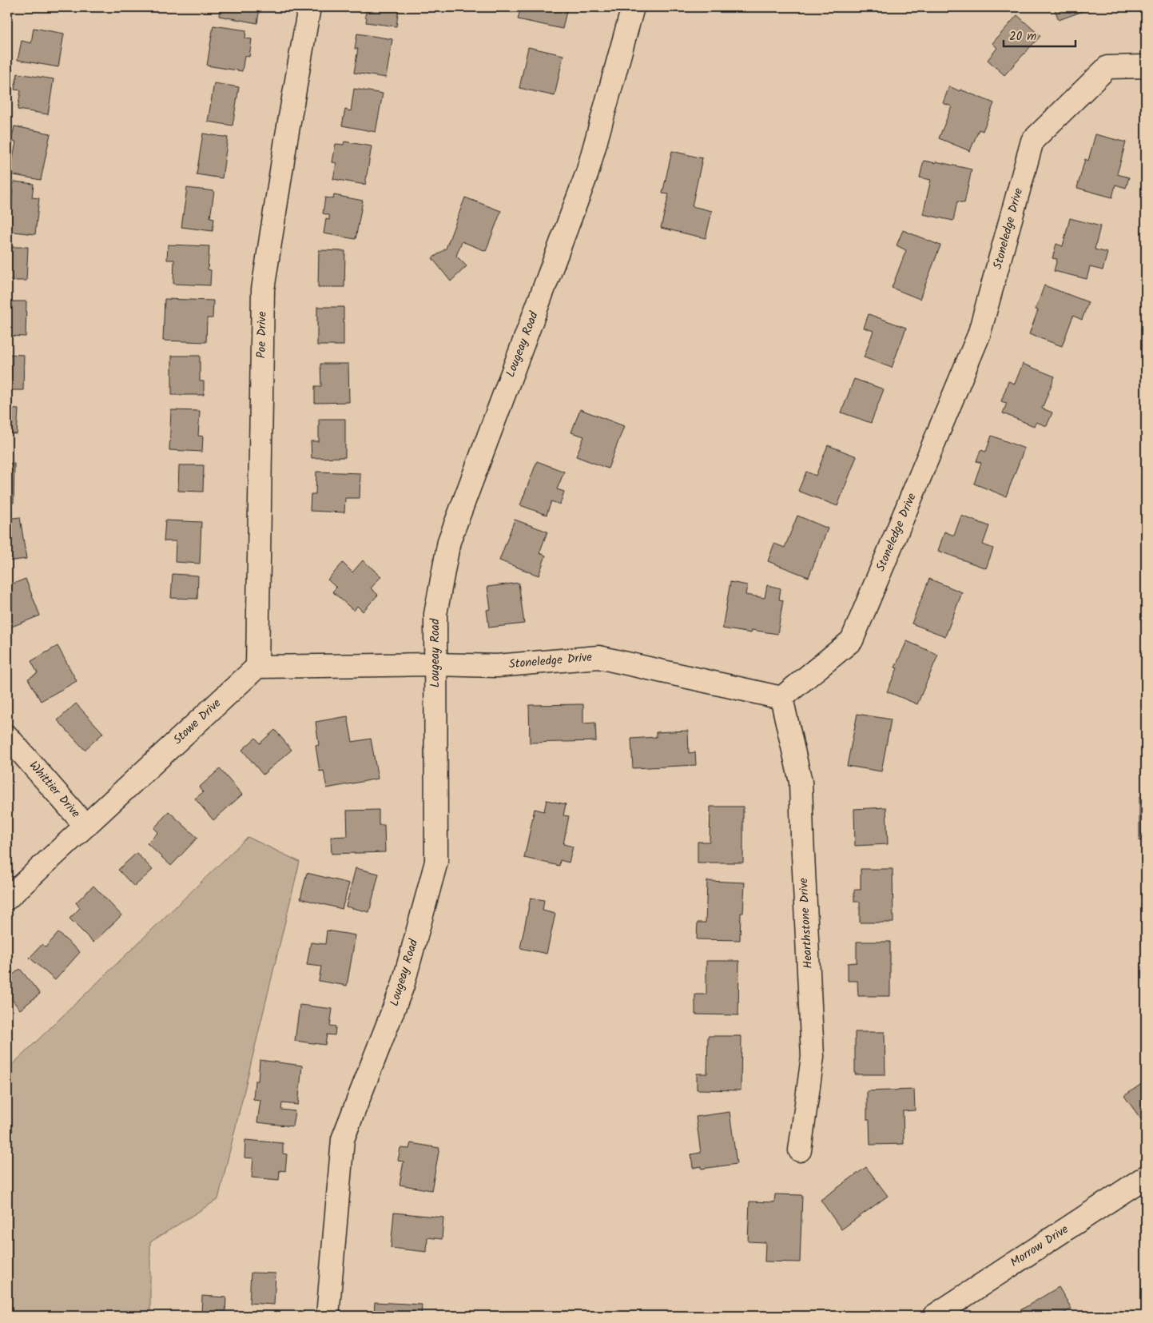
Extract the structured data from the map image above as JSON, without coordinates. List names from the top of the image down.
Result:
{
  "streets": {
    "street": [
      "Stoneledge Drive",
      "Poe Drive",
      "Lougeay Road",
      "Stowe Drive",
      "Whittier Drive",
      "Hearthstone Drive",
      "Morrow Drive"
    ]
  },
  "crossings": [
    ["Stoneledge Drive", "Lougeay Road"],
    ["Stoneledge Drive", "Hearthstone Drive"],
    ["Poe Drive", "Stowe Drive"],
    ["Stowe Drive", "Whittier Drive"]
  ],
  "scale_bar": "20 m"
}
